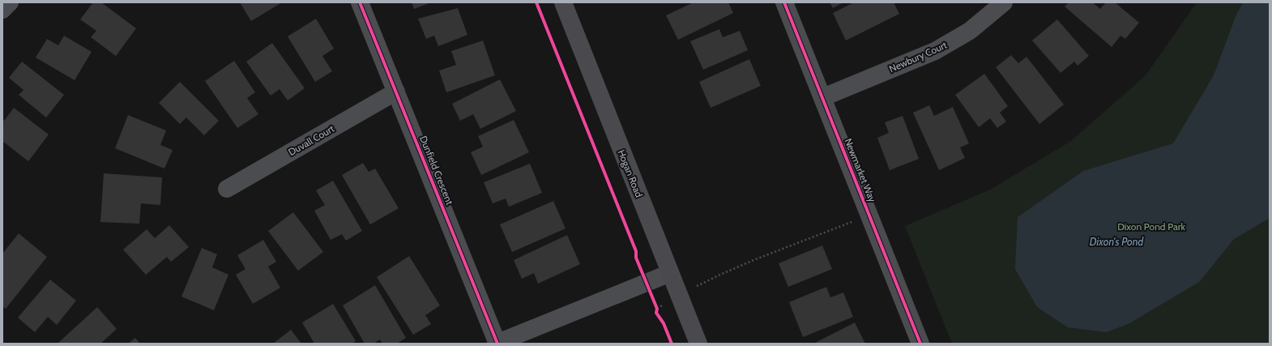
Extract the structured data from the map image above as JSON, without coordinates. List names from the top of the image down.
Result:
{
  "streets": {
    "street": [
      "Newbury Court",
      "Duvall Court",
      "Dunfield Crescent",
      "Newmarket Way",
      "Hogan Road"
    ]
  },
  "crossings": [
    ["Newbury Court", "Newmarket Way"],
    ["Duvall Court", "Dunfield Crescent"],
    ["Dunfield Crescent", "Hogan Road"]
  ],
  "water": ["Dixon's Pond"],
  "parks": ["Dixon Pond Park"]
}
